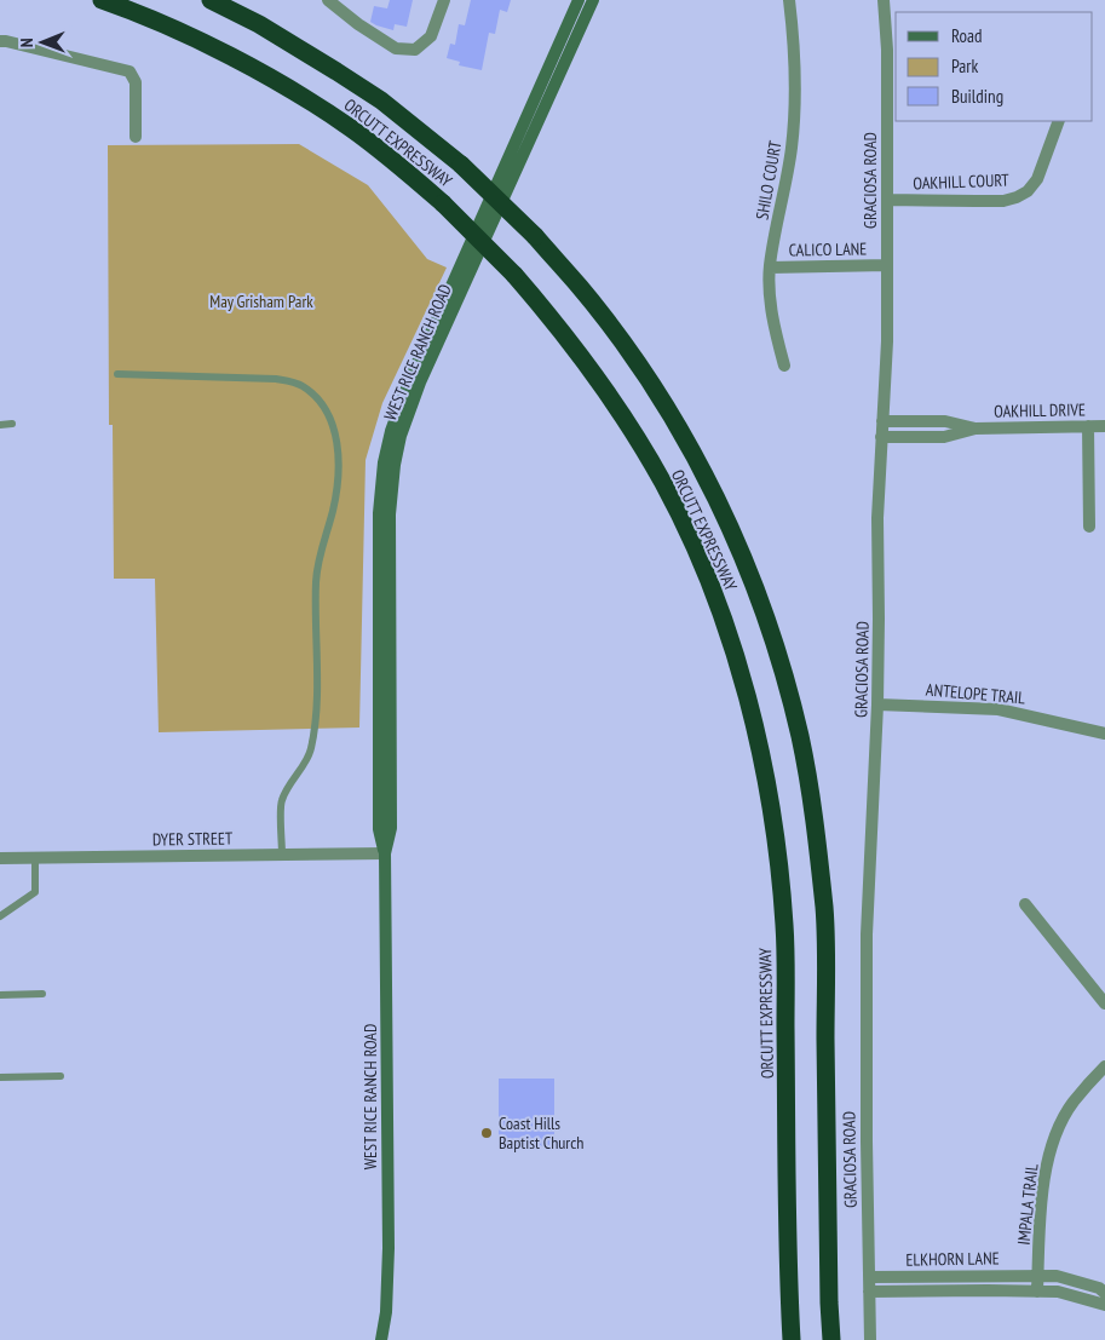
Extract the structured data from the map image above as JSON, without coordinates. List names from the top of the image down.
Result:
{
  "streets": {
    "highway": ["ORCUTT EXPRESSWAY"],
    "main road": ["WEST RICE RANCH ROAD"],
    "street": [
      "SHILO COURT",
      "GRACIOSA ROAD",
      "OAKHILL COURT",
      "CALICO LANE",
      "OAKHILL DRIVE",
      "ANTELOPE TRAIL",
      "DYER STREET",
      "IMPALA TRAIL",
      "ELKHORN LANE"
    ]
  },
  "crossings": [
    ["SHILO COURT", "CALICO LANE"],
    ["GRACIOSA ROAD", "OAKHILL COURT"],
    ["GRACIOSA ROAD", "CALICO LANE"],
    ["GRACIOSA ROAD", "OAKHILL DRIVE"],
    ["GRACIOSA ROAD", "ANTELOPE TRAIL"],
    ["GRACIOSA ROAD", "ELKHORN LANE"],
    ["WEST RICE RANCH ROAD", "DYER STREET"],
    ["IMPALA TRAIL", "ELKHORN LANE"]
  ],
  "parks": ["May Grisham Park"],
  "places": ["Coast Hills Baptist Church"],
  "legend": ["Road", "Park", "Building"],
  "north": "left"
}
